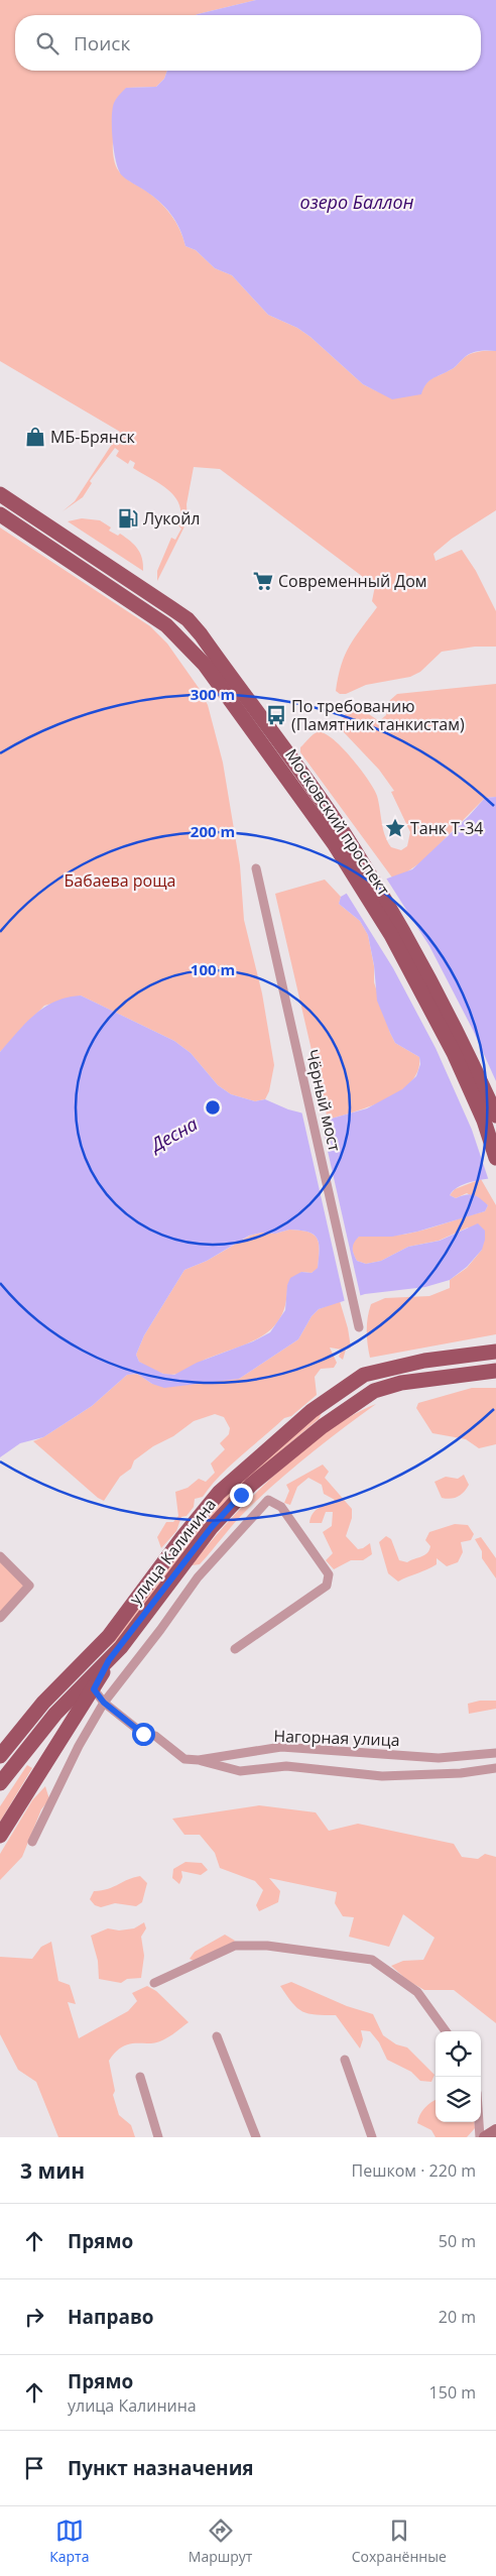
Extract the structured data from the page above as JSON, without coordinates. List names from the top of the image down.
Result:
{
  "streets": {
    "main road": ["Московский проспект", "улица Калинина"],
    "street": ["Чёрный мост", "Нагорная улица"]
  },
  "water": ["озеро Баллон", "Десна"],
  "parks": ["Бабаева роща"],
  "places": {
    "shop": ["МБ-Брянск"],
    "fuel station": ["Лукойл"],
    "supermarket": ["Современный Дом"],
    "bus stop": ["По требованию (Памятник танкистам)"],
    "place": ["Танк Т-34"]
  },
  "page": {
    "search": "Поиск",
    "heading": ["3 мин", "Пешком · 220 m"],
    "list": [
      ["Прямо", "50 m"],
      ["Направо", "20 m"],
      ["Прямо", "улица Калинина", "150 m"],
      "Пункт назначения"
    ],
    "nav": ["Карта", "Маршрут", "Сохранённые"]
  },
  "rings": ["300 m", "200 m", "100 m"]
}
